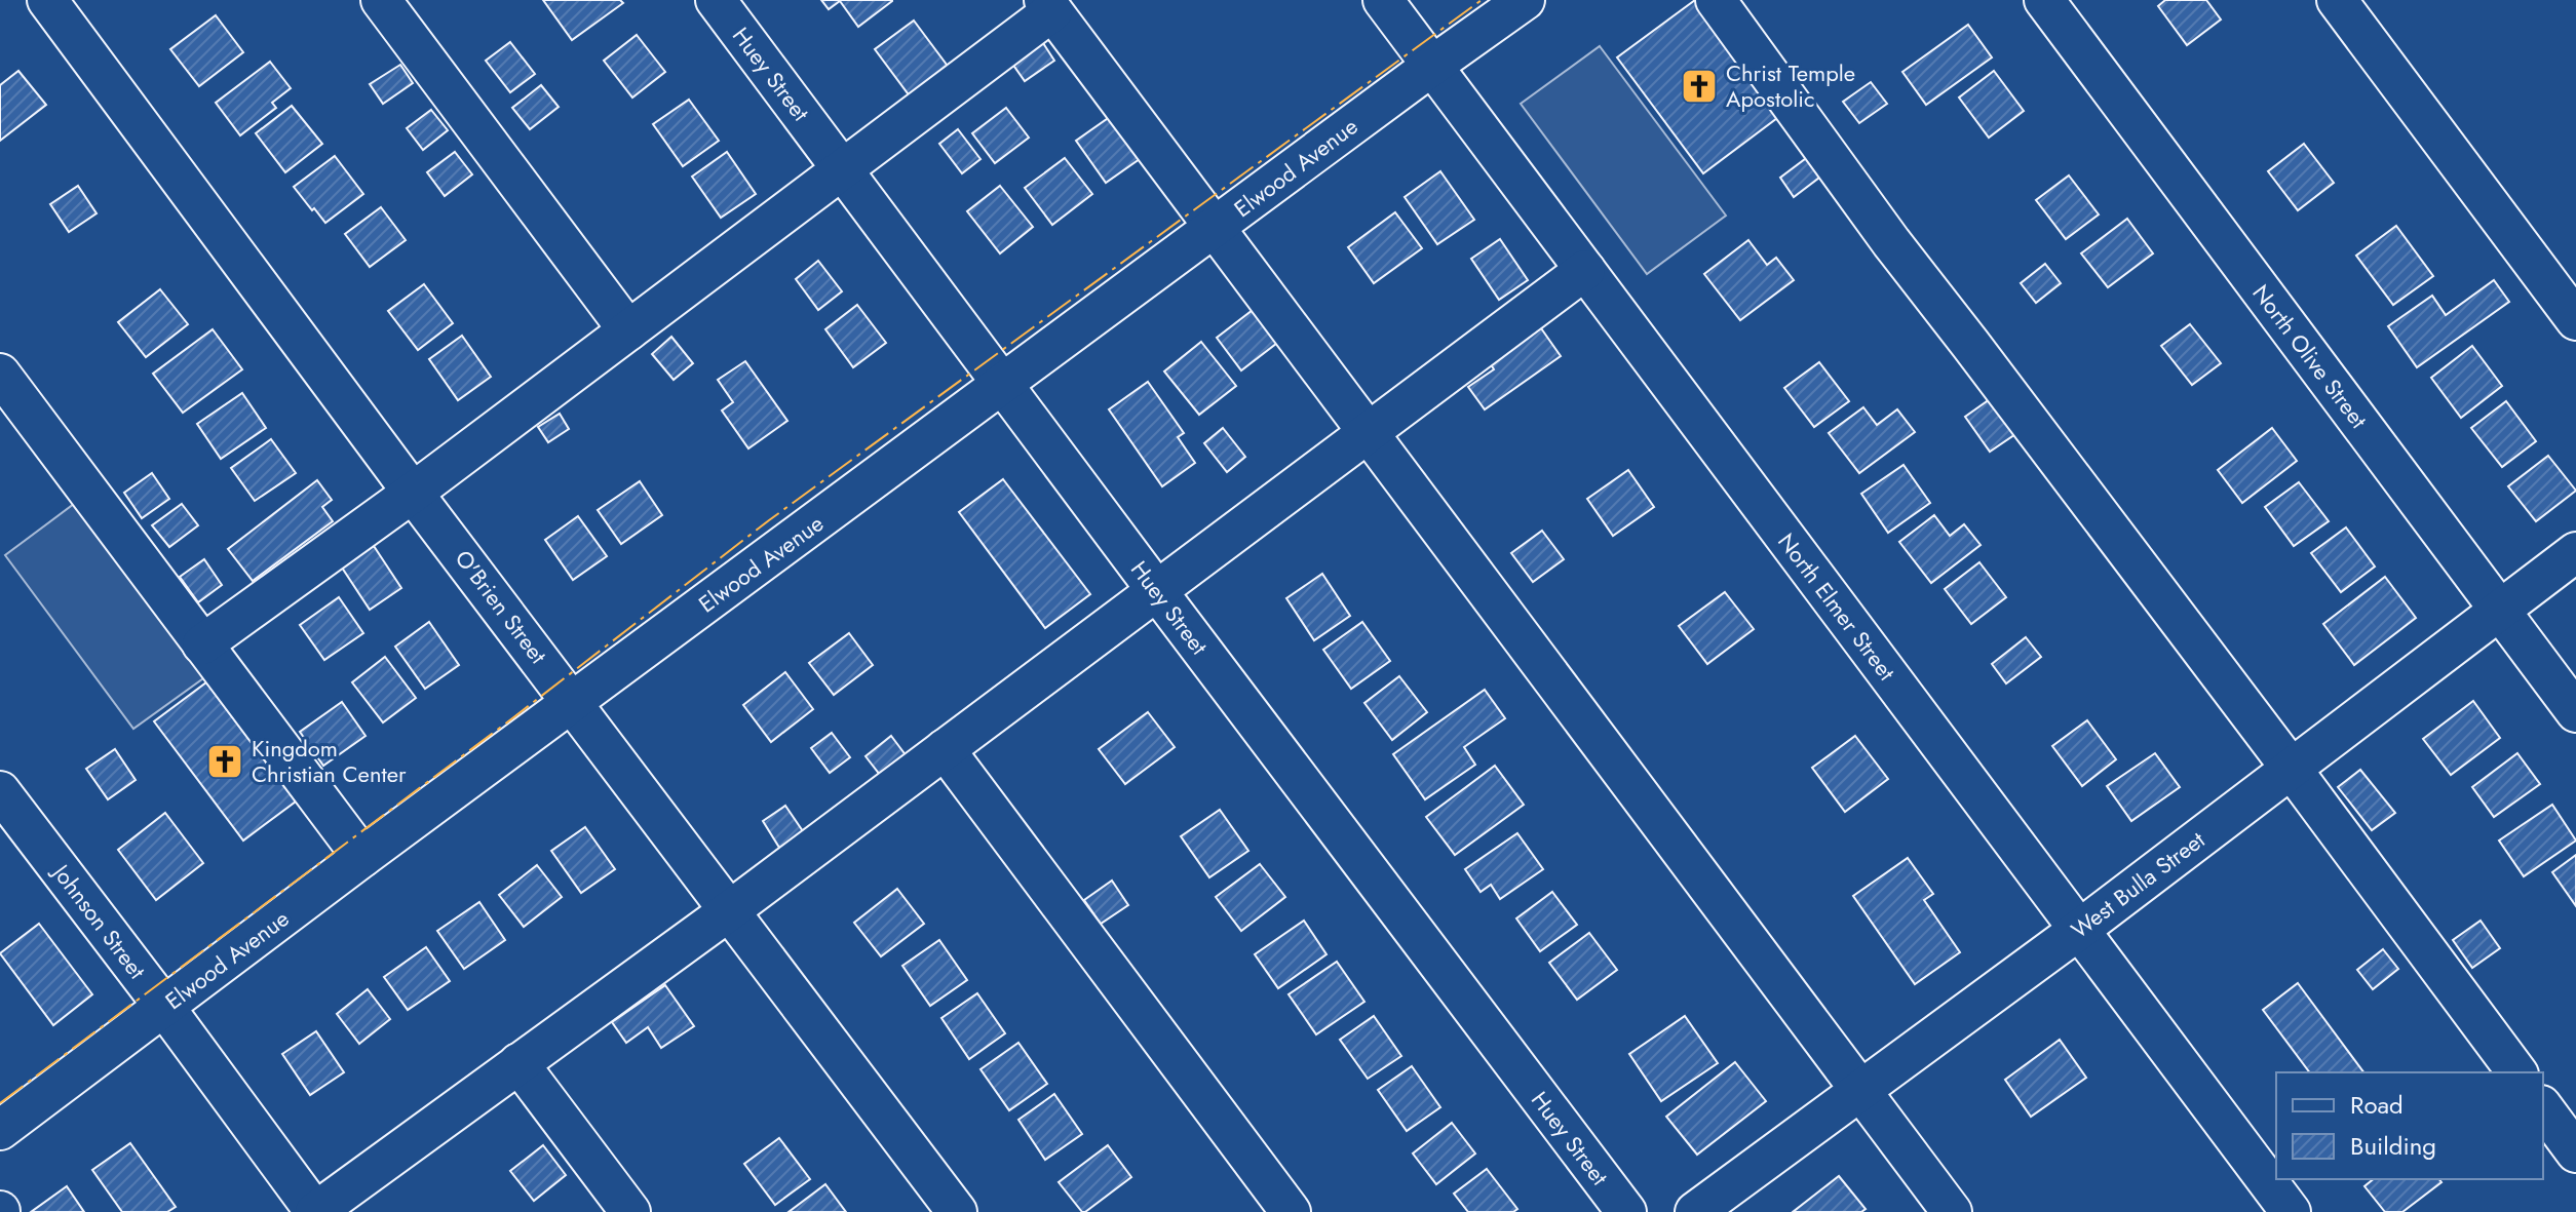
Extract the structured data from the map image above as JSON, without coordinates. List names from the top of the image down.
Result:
{
  "streets": {
    "street": [
      "Huey Street",
      "Elwood Avenue",
      "North Olive Street",
      "O'Brien Street",
      "North Elmer Street",
      "West Bulla Street",
      "Johnson Street"
    ]
  },
  "crossings": [
    ["Huey Street", "Elwood Avenue"],
    ["Elwood Avenue", "O'Brien Street"],
    ["Elwood Avenue", "North Elmer Street"],
    ["Elwood Avenue", "Johnson Street"],
    ["North Olive Street", "West Bulla Street"],
    ["North Elmer Street", "West Bulla Street"]
  ],
  "places": {
    "church": ["Christ Temple Apostolic", "Kingdom Christian Center"]
  },
  "legend": ["Road", "Building"]
}
